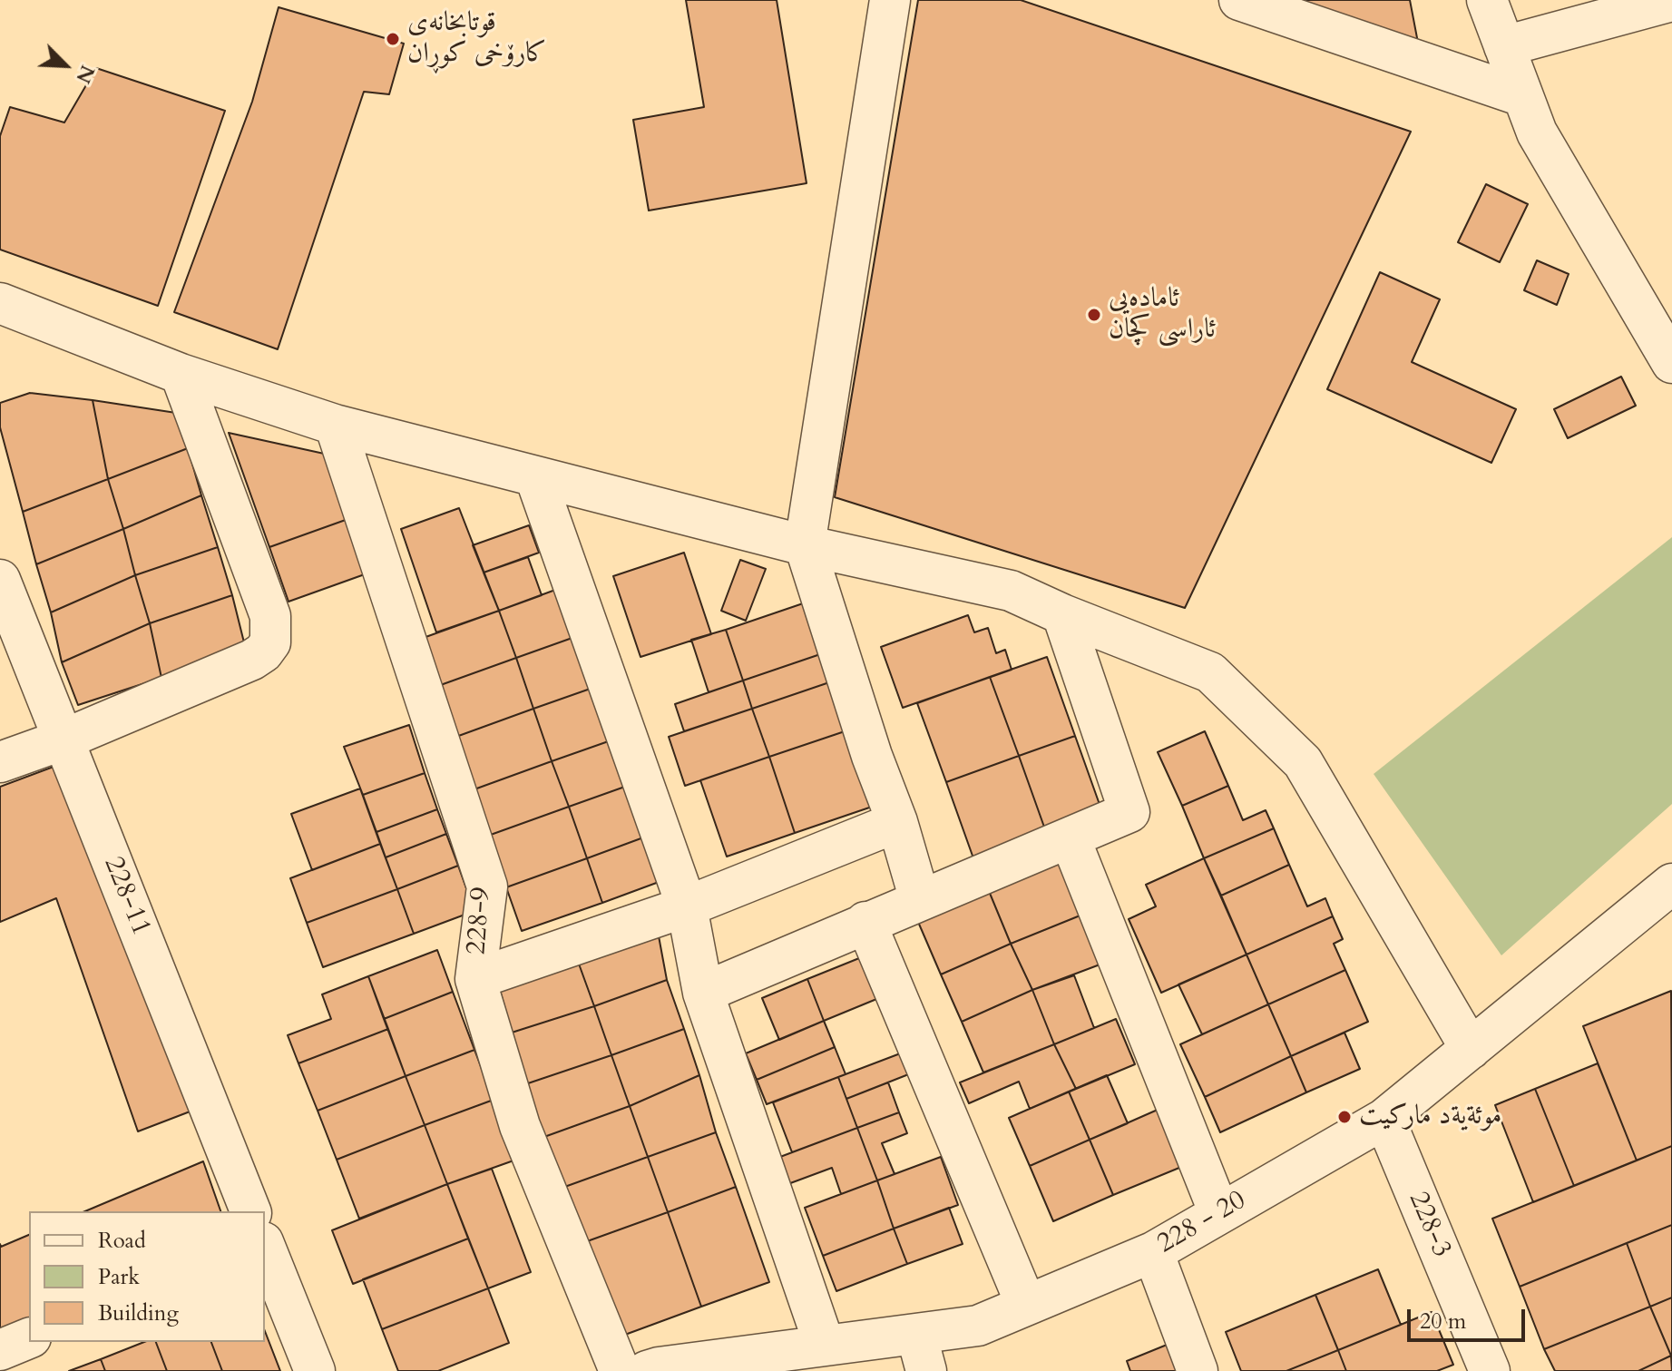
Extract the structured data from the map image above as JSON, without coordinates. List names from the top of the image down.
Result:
{
  "streets": {
    "street": [
      "228-11",
      "228-9",
      "228 - 20",
      "228-3"
    ]
  },
  "crossings": [
    ["228 - 20", "228-3"]
  ],
  "places": ["قوتابخانەی کارۆخی کوڕان", "ئامادەیی ئاراسی کچان", "موئةيةد ماركيت"],
  "legend": ["Road", "Park", "Building"],
  "scale_bar": "20 m",
  "north": "bottom right"
}
